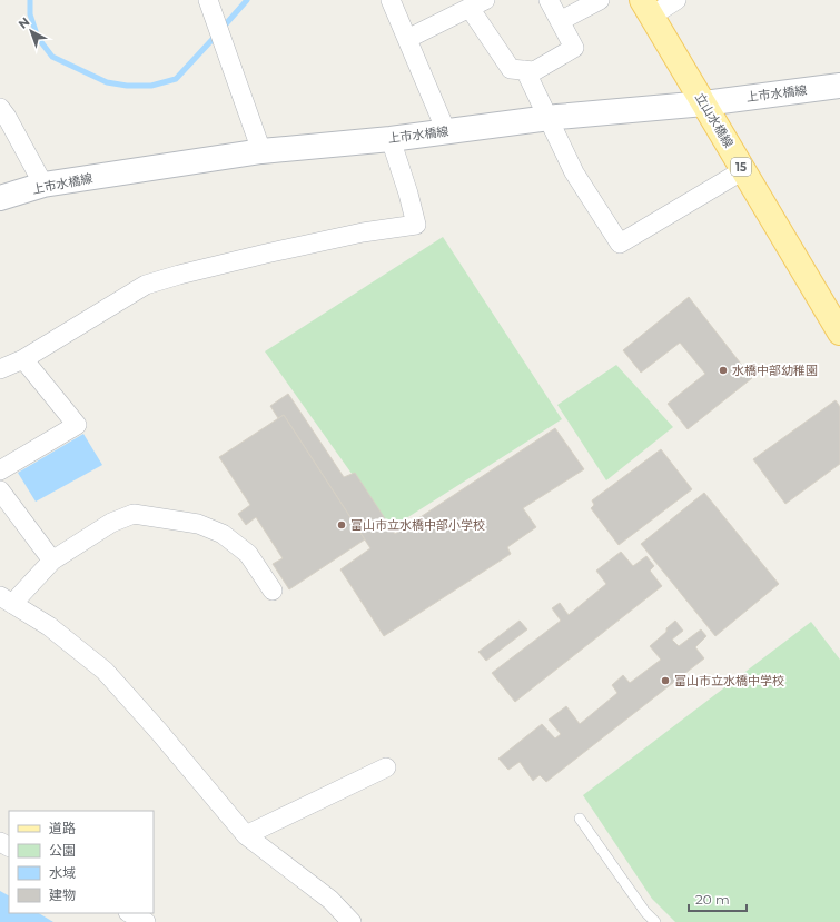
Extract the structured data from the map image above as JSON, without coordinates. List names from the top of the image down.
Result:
{
  "streets": {
    "main road": ["上市水橋線", "立山水橋線", "15"]
  },
  "crossings": [
    ["上市水橋線", "立山水橋線"]
  ],
  "places": ["水橋中部幼稚園", "富山市立水橋中部小学校", "富山市立水橋中学校"],
  "legend": [
    "道路",
    "公園",
    "水域",
    "建物"
  ],
  "scale_bar": "20 m",
  "north": "top left"
}
